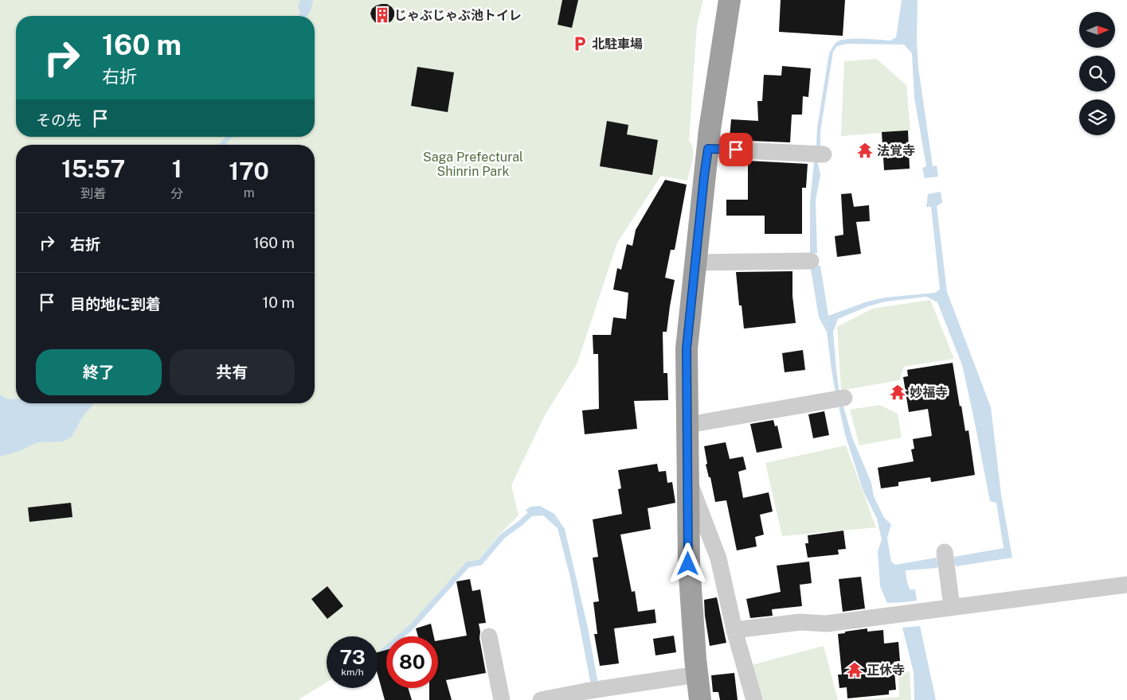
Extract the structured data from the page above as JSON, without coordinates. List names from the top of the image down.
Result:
{
  "parks": ["Saga Prefectural Shinrin Park"],
  "places": {
    "building": ["じゃぶじゃぶ池トイレ"],
    "parking": ["北駐車場"],
    "temple": ["法覚寺", "妙福寺", "正休寺"]
  },
  "north": "right",
  "page": {
    "turn": ["160 m", "右折"],
    "then": "その先",
    "eta": [
      "15:57",
      "到着",
      "1",
      "分",
      "170",
      "m"
    ],
    "list": [
      {
        "name": "右折",
        "value": "160 m"
      },
      {
        "name": "目的地に到着",
        "value": "10 m"
      }
    ],
    "buttons": ["終了", "共有"],
    "speed": "73 km/h",
    "limit": "80"
  }
}
